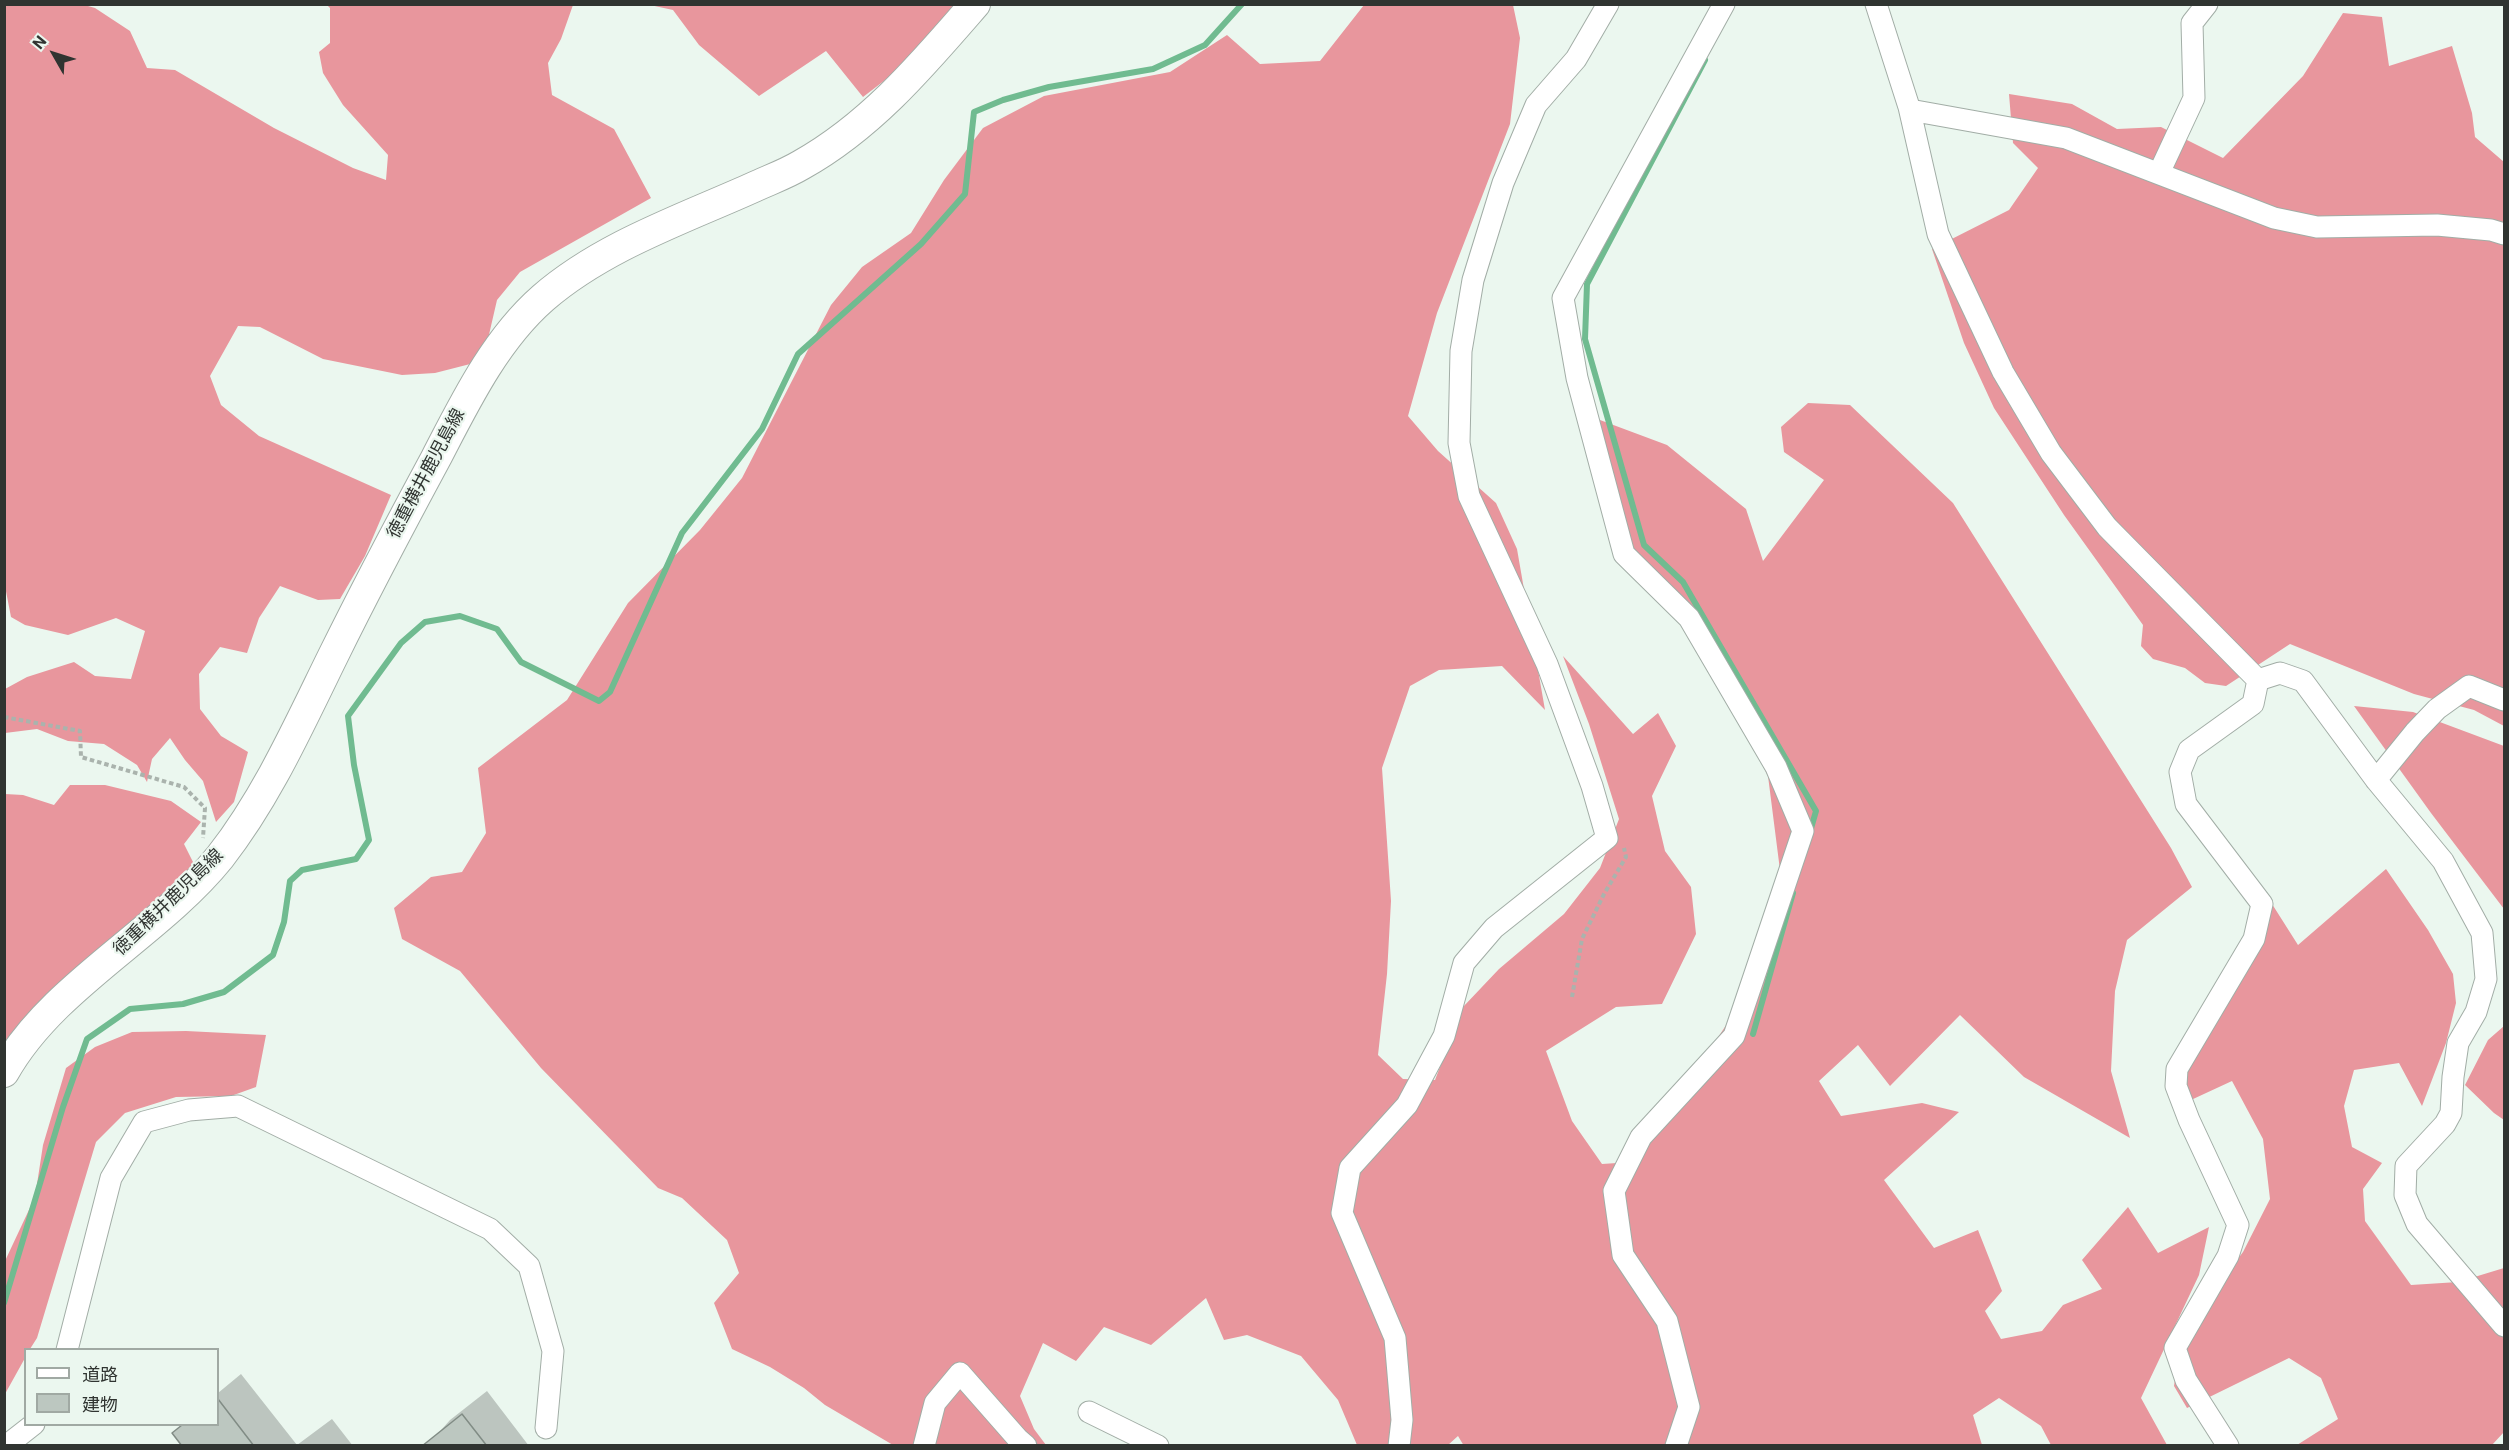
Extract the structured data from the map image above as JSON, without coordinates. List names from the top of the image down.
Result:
{
  "streets": {
    "main road": ["徳重横井鹿児島線"]
  },
  "legend": ["道路", "建物"],
  "north": "top left"
}
